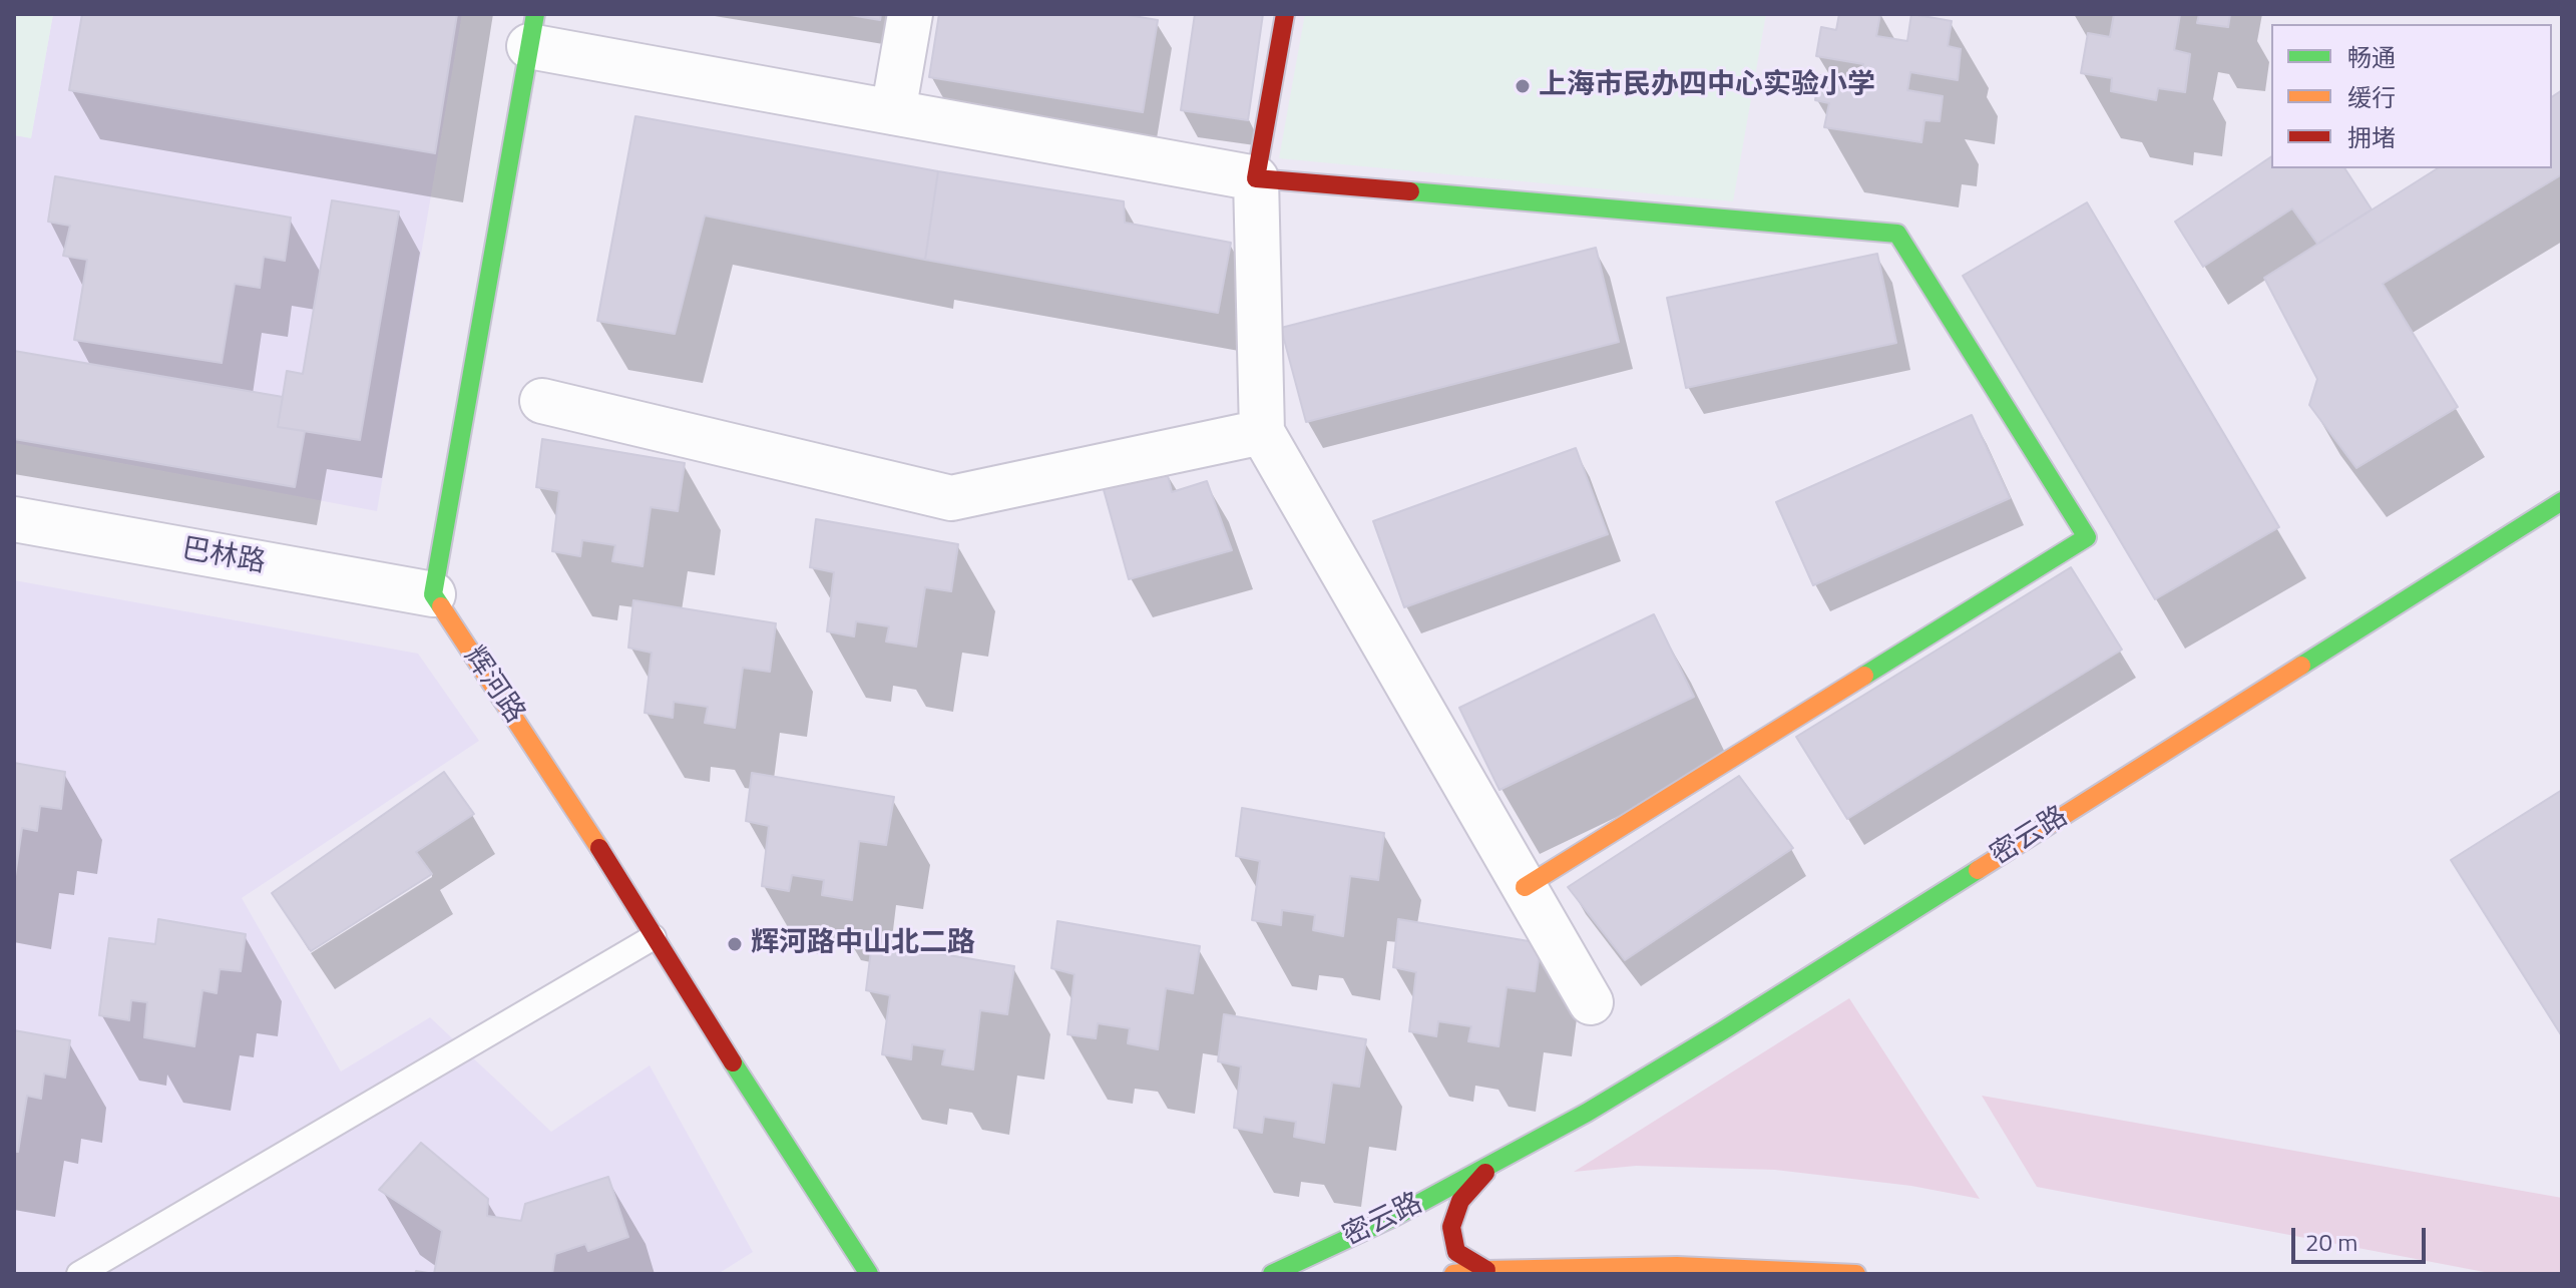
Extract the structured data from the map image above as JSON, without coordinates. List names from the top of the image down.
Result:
{
  "streets": {
    "street": ["巴林路", "辉河路", "密云路"]
  },
  "crossings": [
    ["巴林路", "辉河路"]
  ],
  "places": ["上海市民办四中心实验小学", "辉河路中山北二路"],
  "legend": ["畅通", "缓行", "拥堵"],
  "scale_bar": "20 m"
}
